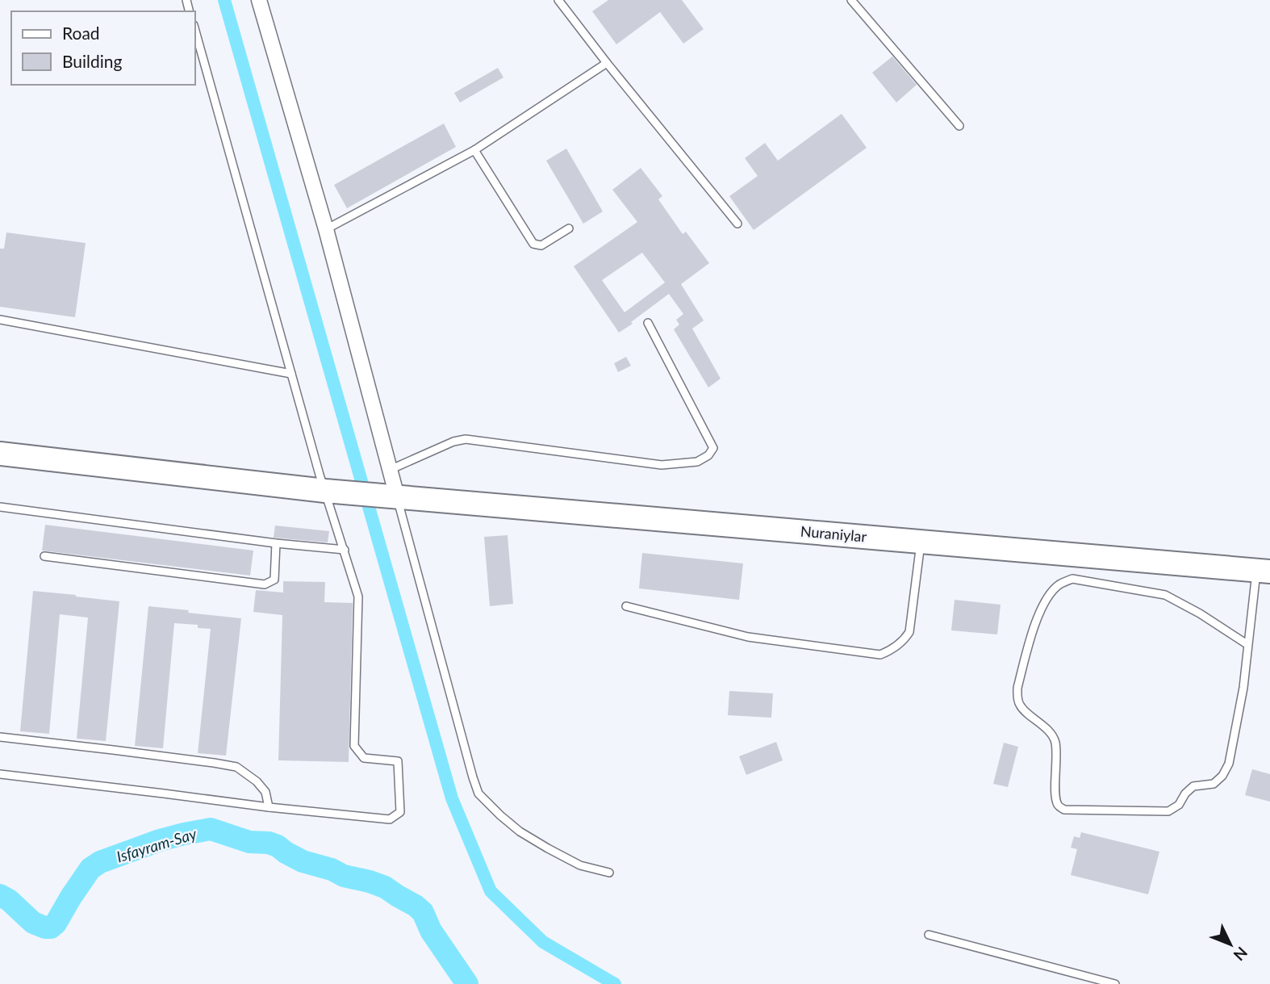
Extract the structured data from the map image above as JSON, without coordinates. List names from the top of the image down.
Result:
{
  "streets": {
    "main road": ["Nuraniylar"]
  },
  "water": ["Isfayram-Say"],
  "legend": ["Road", "Building"],
  "north": "bottom right"
}
